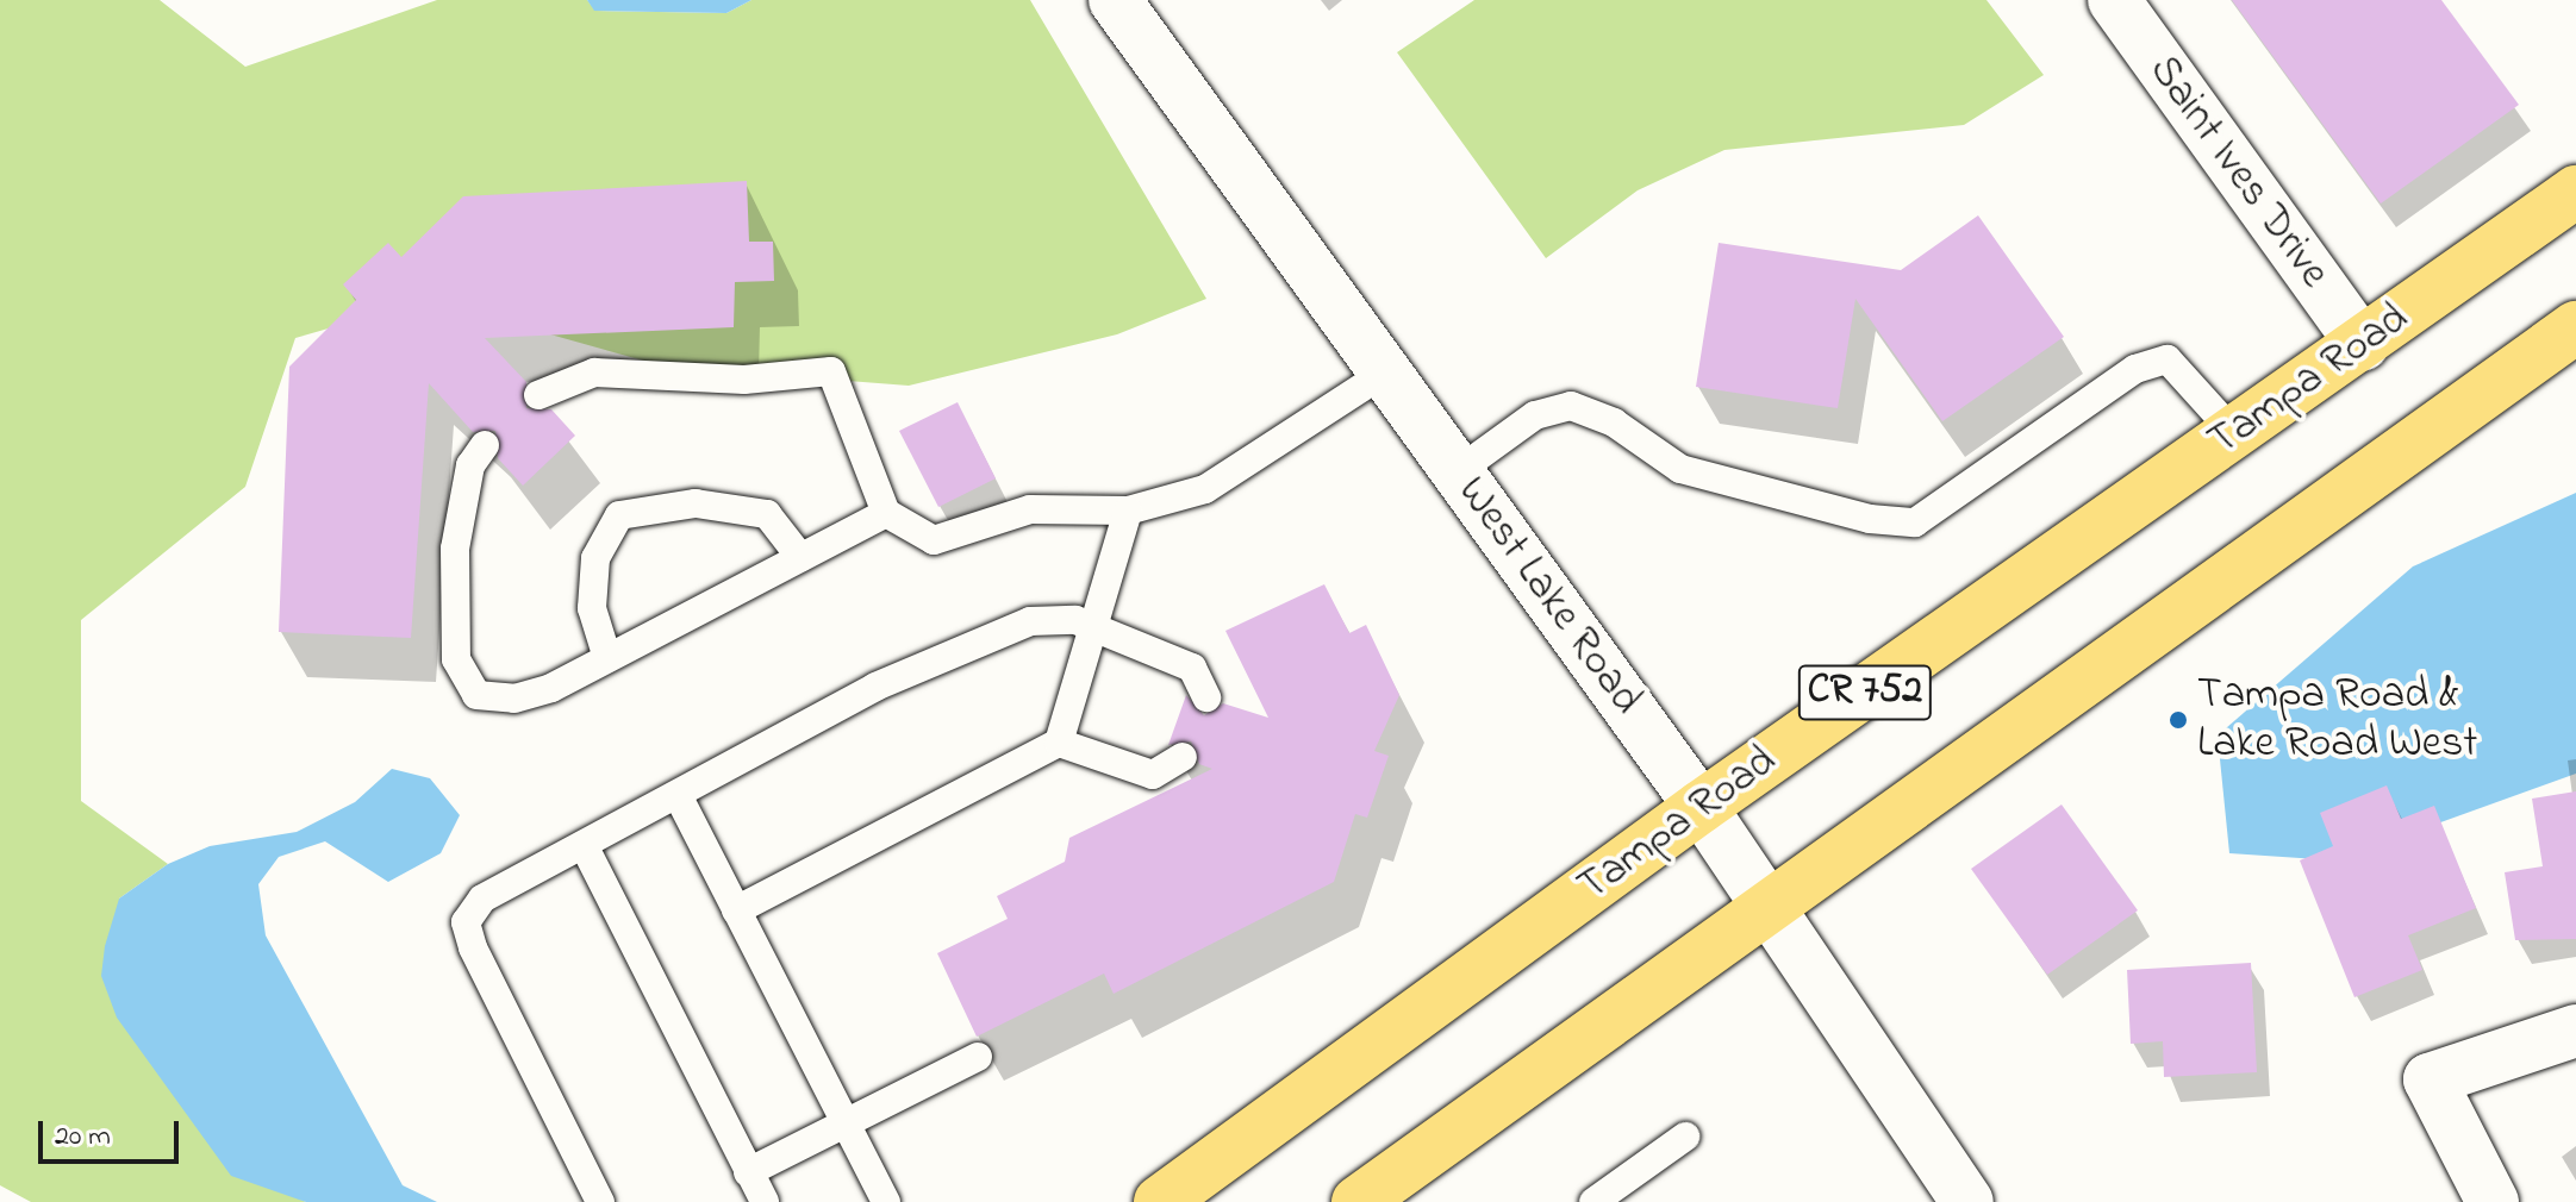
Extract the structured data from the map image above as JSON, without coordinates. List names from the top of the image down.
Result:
{
  "streets": {
    "main road": ["Tampa Road", "CR 752"],
    "street": ["Saint Ives Drive", "West Lake Road"]
  },
  "crossings": [
    ["Saint Ives Drive", "Tampa Road"],
    ["Tampa Road", "West Lake Road"],
    ["West Lake Road", "CR 752"]
  ],
  "places": ["Tampa Road & Lake Road West"],
  "scale_bar": "20 m"
}
